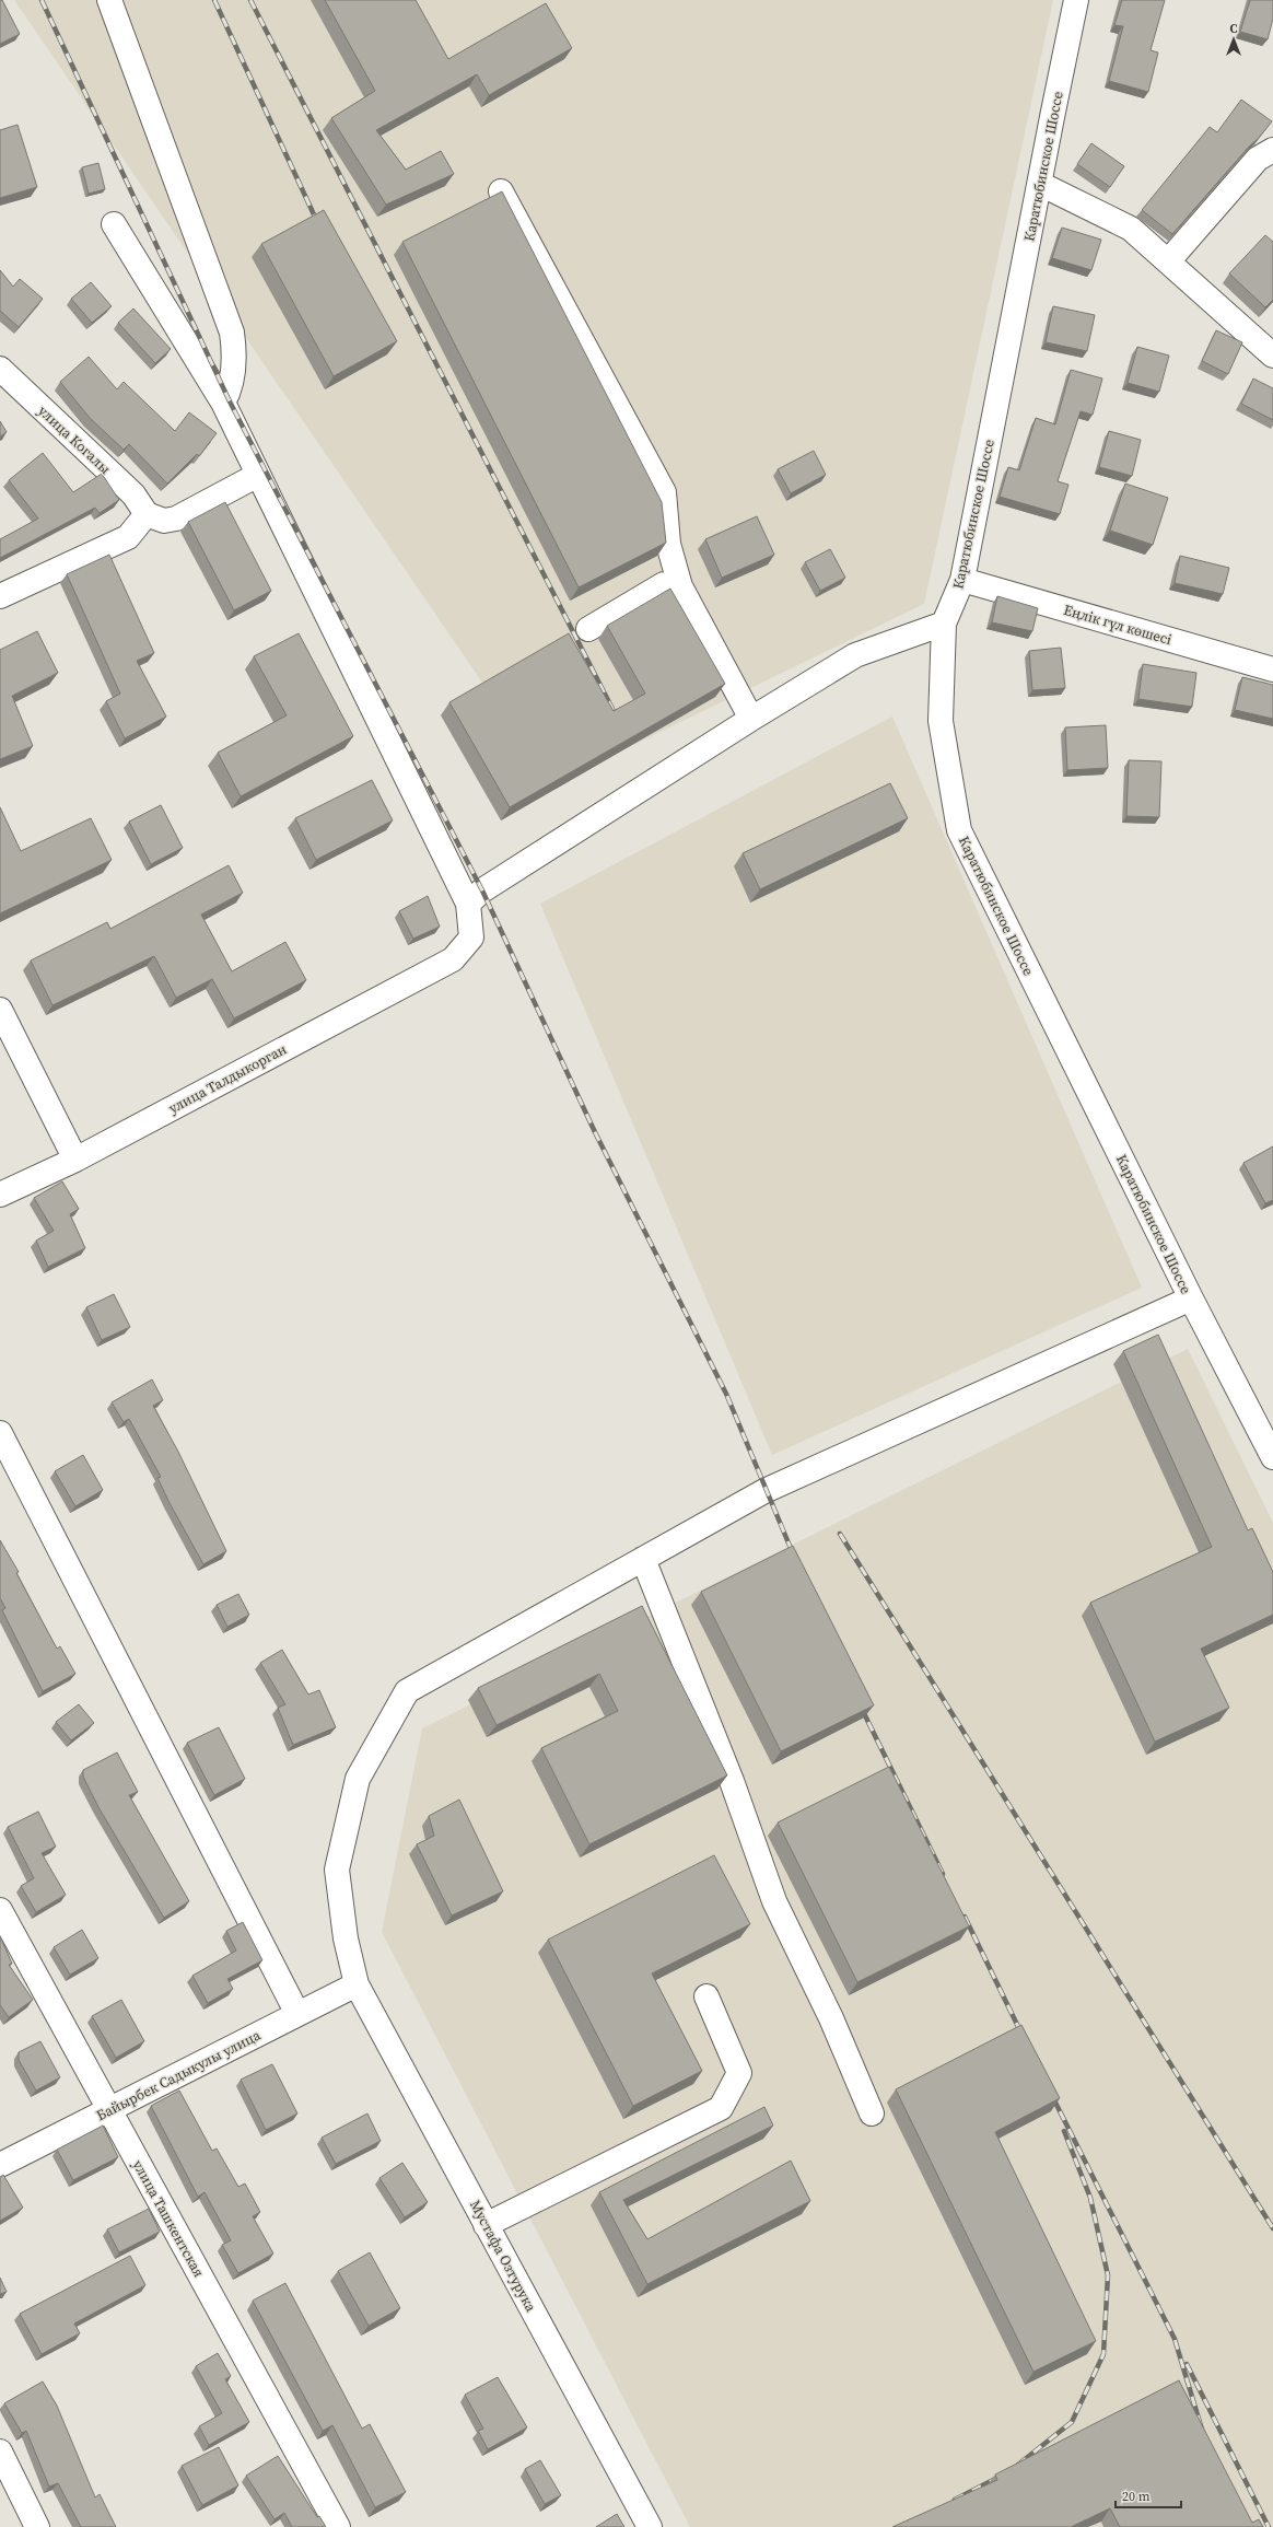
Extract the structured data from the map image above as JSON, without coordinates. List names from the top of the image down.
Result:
{
  "streets": {
    "street": [
      "Каратюбинское Шоссе",
      "улица Когалы",
      "Еңлік гүл көшесі",
      "улица Талдыкорган",
      "Байырбек Садыкулы улица",
      "улица Ташкентская",
      "Мустафа Озтурука"
    ]
  },
  "crossings": [
    ["Каратюбинское Шоссе", "Еңлік гүл көшесі"],
    ["Каратюбинское Шоссе", "Мустафа Озтурука"],
    ["Байырбек Садыкулы улица", "улица Ташкентская"],
    ["Байырбек Садыкулы улица", "Мустафа Озтурука"]
  ],
  "scale_bar": "20 m",
  "north": "top"
}
